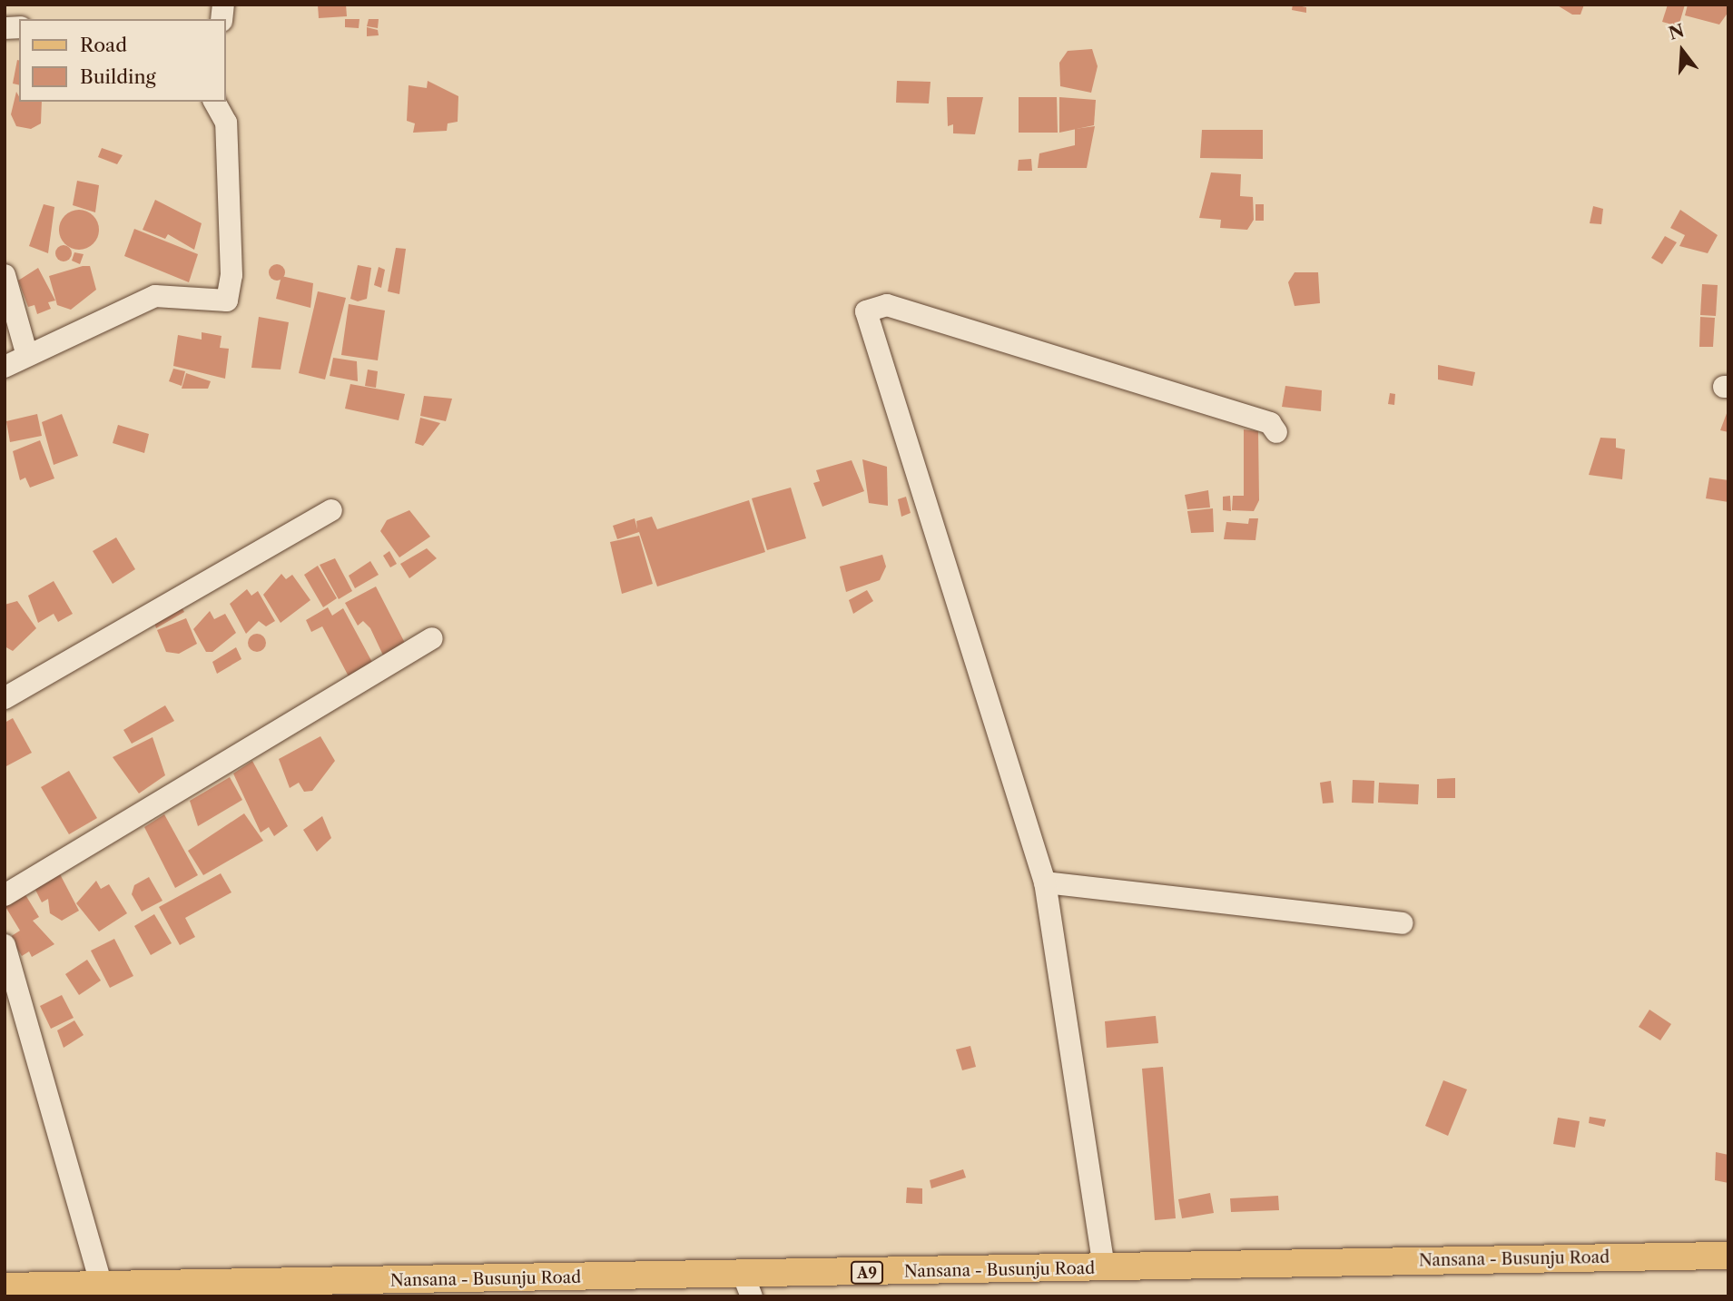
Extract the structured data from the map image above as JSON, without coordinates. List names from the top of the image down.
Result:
{
  "streets": {
    "main road": ["Nansana - Busunju Road", "A9"]
  },
  "legend": ["Road", "Building"],
  "north": "top"
}
